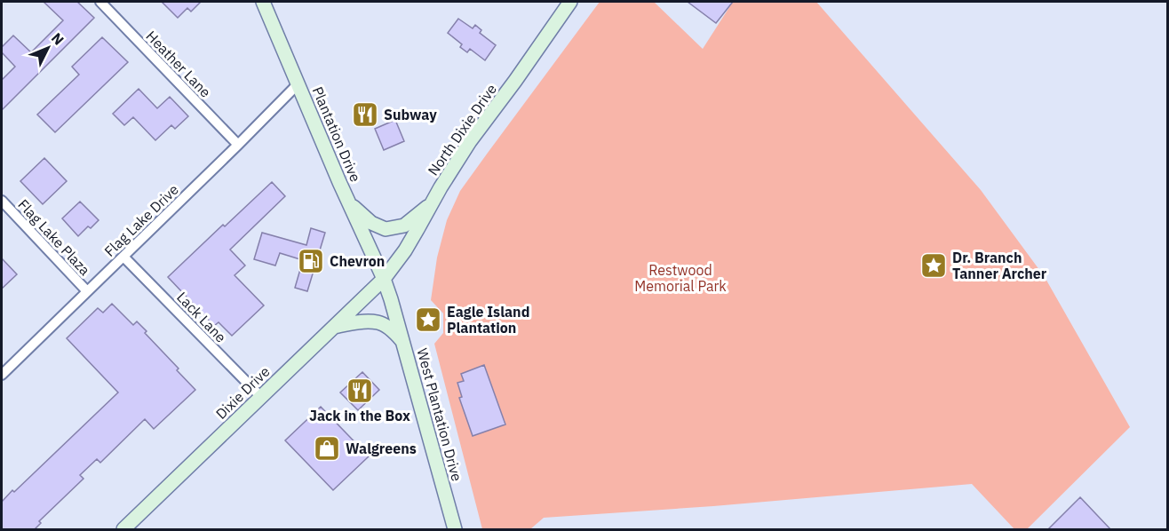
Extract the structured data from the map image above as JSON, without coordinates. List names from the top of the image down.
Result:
{
  "streets": {
    "main road": [
      "North Dixie Drive",
      "Plantation Drive",
      "Dixie Drive",
      "West Plantation Drive"
    ],
    "street": [
      "Heather Lane",
      "Flag Lake Drive",
      "Flag Lake Plaza",
      "Lack Lane"
    ]
  },
  "crossings": [
    ["Heather Lane", "Flag Lake Drive"],
    ["North Dixie Drive", "Plantation Drive"],
    ["North Dixie Drive", "Dixie Drive"],
    ["North Dixie Drive", "West Plantation Drive"],
    ["Plantation Drive", "Flag Lake Drive"],
    ["Plantation Drive", "Dixie Drive"],
    ["Plantation Drive", "West Plantation Drive"],
    ["Flag Lake Drive", "Flag Lake Plaza"],
    ["Flag Lake Drive", "Lack Lane"],
    ["Lack Lane", "Dixie Drive"],
    ["Dixie Drive", "West Plantation Drive"]
  ],
  "parks": ["Restwood Memorial Park"],
  "places": {
    "restaurant": ["Subway", "Jack in the Box"],
    "fuel station": ["Chevron"],
    "place": ["Dr. Branch Tanner Archer", "Eagle Island Plantation"],
    "shop": ["Walgreens"]
  },
  "north": "top right"
}
